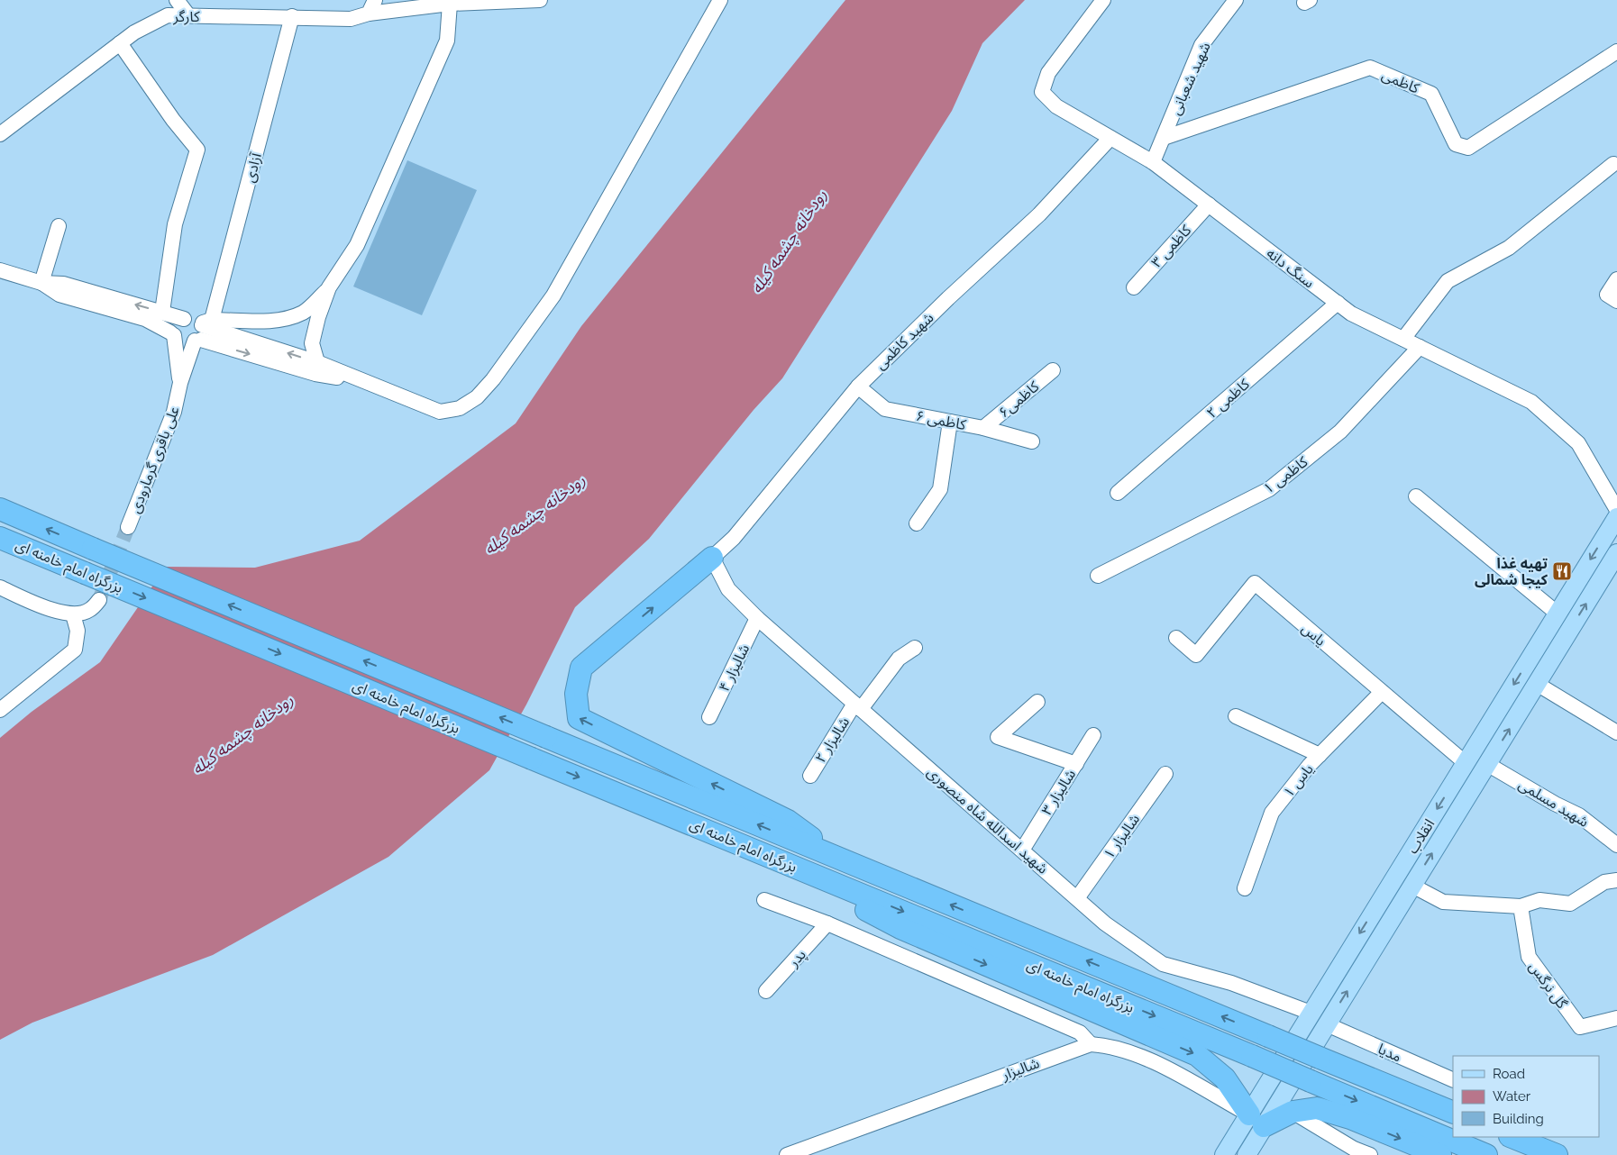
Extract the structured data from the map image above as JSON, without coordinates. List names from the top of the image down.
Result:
{
  "streets": {
    "highway": ["بزرگراه امام خامنه ای"],
    "main road": ["انقلاب"],
    "street": [
      "کارگر",
      "شهید شعبانی",
      "کاظمی",
      "آزادی",
      "کاظمی ۳",
      "سنگ دانه",
      "شهید کاظمی",
      "کاظمی ۲",
      "کاظمی۶",
      "کاظمی ۶",
      "علی باقری گرمارودی",
      "کاظمی ۱",
      "یاس",
      "شالیزار ۴",
      "شالیزار ۲",
      "یاس ۱",
      "شالیزار ۳",
      "شهید مسلمی",
      "شهید اسدالله شاه منصوری",
      "شالیزار ۱",
      "پدر",
      "گل نرگس",
      "مدیا",
      "شالیزار"
    ]
  },
  "crossings": [
    ["کارگر", "آزادی"],
    ["شهید شعبانی", "کاظمی"],
    ["شهید شعبانی", "سنگ دانه"],
    ["آزادی", "علی باقری گرمارودی"],
    ["کاظمی ۳", "سنگ دانه"],
    ["سنگ دانه", "شهید کاظمی"],
    ["سنگ دانه", "کاظمی ۲"],
    ["سنگ دانه", "کاظمی ۱"],
    ["شهید کاظمی", "کاظمی ۶"],
    ["شهید کاظمی", "شهید اسدالله شاه منصوری"],
    ["کاظمی۶", "کاظمی ۶"],
    ["یاس", "یاس ۱"],
    ["یاس", "انقلاب"],
    ["شالیزار ۴", "شهید اسدالله شاه منصوری"],
    ["شالیزار ۲", "شهید اسدالله شاه منصوری"],
    ["شالیزار ۳", "شهید اسدالله شاه منصوری"],
    ["شهید مسلمی", "انقلاب"],
    ["شهید اسدالله شاه منصوری", "شالیزار ۱"],
    ["شهید اسدالله شاه منصوری", "انقلاب"],
    ["انقلاب", "مدیا"],
    ["انقلاب", "شالیزار"]
  ],
  "water": ["رودخانه چشمه کیله"],
  "places": {
    "restaurant": ["تهیه غذا کیجا شمالی"]
  },
  "legend": ["Road", "Water", "Building"]
}
